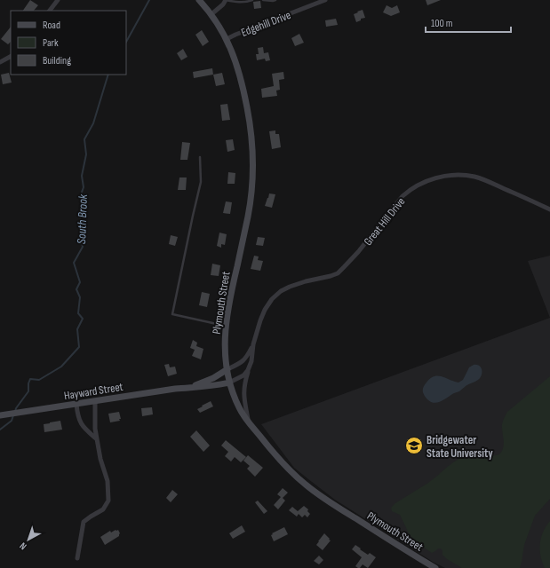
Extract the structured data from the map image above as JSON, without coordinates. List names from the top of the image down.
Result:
{
  "streets": {
    "main road": ["Plymouth Street", "Hayward Street"],
    "street": ["Edgehill Drive", "Great Hill Drive"]
  },
  "crossings": [
    ["Edgehill Drive", "Plymouth Street"],
    ["Great Hill Drive", "Plymouth Street"],
    ["Great Hill Drive", "Hayward Street"],
    ["Plymouth Street", "Hayward Street"]
  ],
  "water": ["South Brook"],
  "places": {
    "school or university": ["Bridgewater State University"]
  },
  "legend": ["Road", "Park", "Building"],
  "scale_bar": "100 m",
  "north": "bottom left"
}
